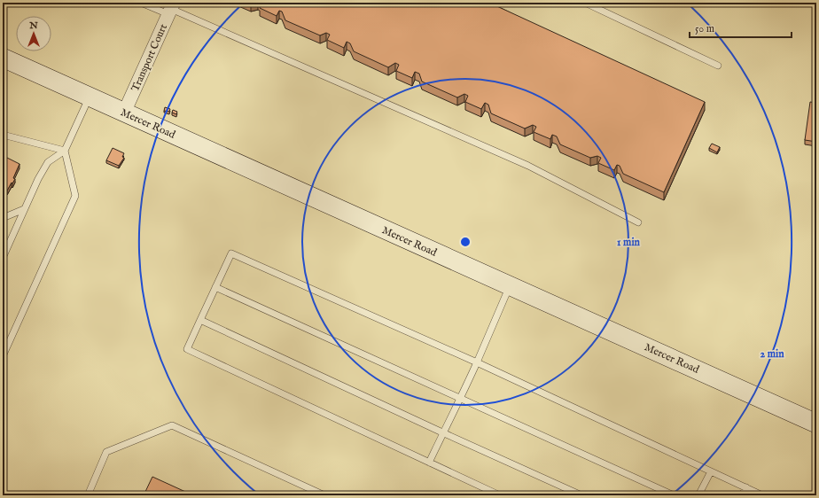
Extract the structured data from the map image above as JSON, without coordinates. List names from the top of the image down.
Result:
{
  "streets": {
    "street": ["Transport Court", "Mercer Road"]
  },
  "crossings": [
    ["Transport Court", "Mercer Road"]
  ],
  "scale_bar": "50 m",
  "north": "top",
  "rings": ["1 min", "2 min"]
}
